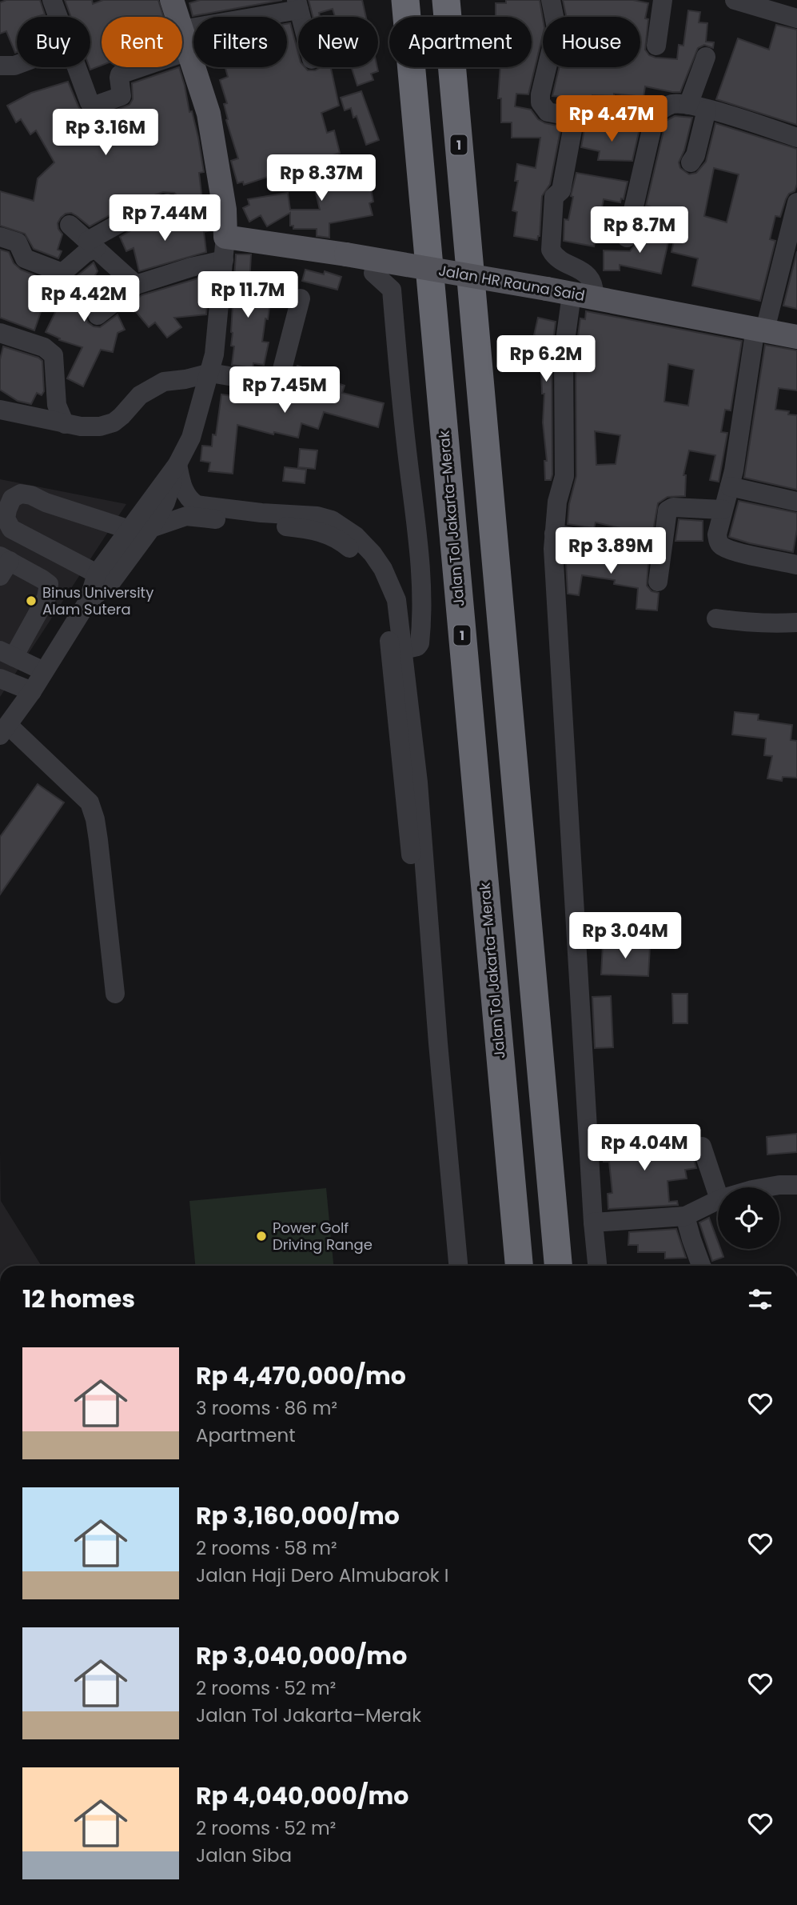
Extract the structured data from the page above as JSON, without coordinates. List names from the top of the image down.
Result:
{
  "streets": {
    "highway": ["1", "Jalan Tol Jakarta–Merak"],
    "main road": ["Jalan HR Rauna Said"]
  },
  "places": ["Binus University Alam Sutera", "Power Golf Driving Range"],
  "page": {
    "chip": [
      "Buy",
      "Rent",
      "Filters",
      "New",
      "Apartment",
      "House"
    ],
    "price": [
      "Rp 4.47M",
      "Rp 3.16M",
      "Rp 8.37M",
      "Rp 7.44M",
      "Rp 8.7M",
      "Rp 11.7M",
      "Rp 4.42M",
      "Rp 6.2M",
      "Rp 7.45M",
      "Rp 3.89M",
      "Rp 3.04M",
      "Rp 4.04M"
    ],
    "heading": "12 homes",
    "list": [
      {
        "name": "Rp 4,470,000/mo",
        "note": "3 rooms · 86 m² · Apartment"
      },
      {
        "name": "Rp 3,160,000/mo",
        "note": "2 rooms · 58 m² · Jalan Haji Dero Almubarok I"
      },
      {
        "name": "Rp 3,040,000/mo",
        "note": "2 rooms · 52 m² · Jalan Tol Jakarta–Merak"
      },
      {
        "name": "Rp 4,040,000/mo",
        "note": "2 rooms · 52 m² · Jalan Siba"
      }
    ]
  }
}
